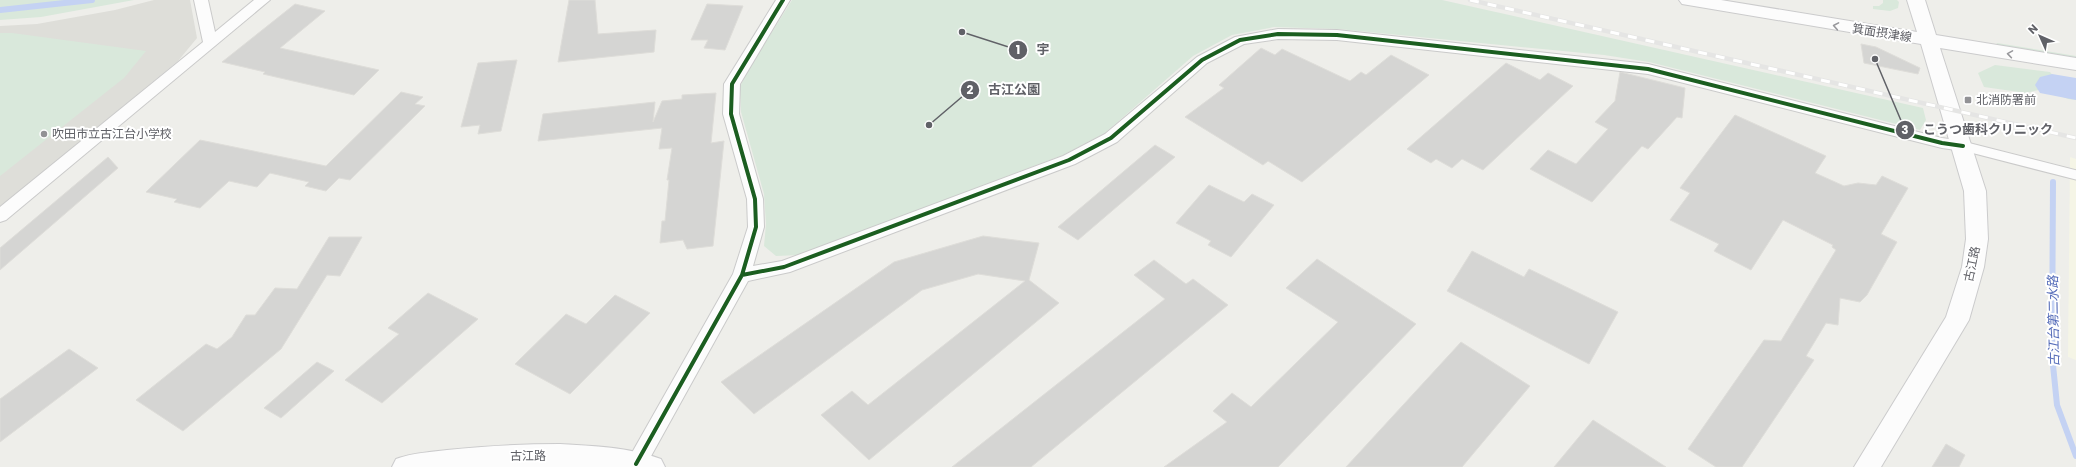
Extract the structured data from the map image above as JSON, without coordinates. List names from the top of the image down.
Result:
{
  "streets": {
    "street": ["箕面摂津線", "古江路"]
  },
  "crossings": [
    ["箕面摂津線", "古江路"]
  ],
  "water": ["古江台第二水路"],
  "places": {
    "other": [
      "宇",
      "こうつ歯科クリニック",
      "古江公園",
      "吹田市立古江台小学校"
    ],
    "transit": ["北消防署前"]
  },
  "north": "top left"
}
